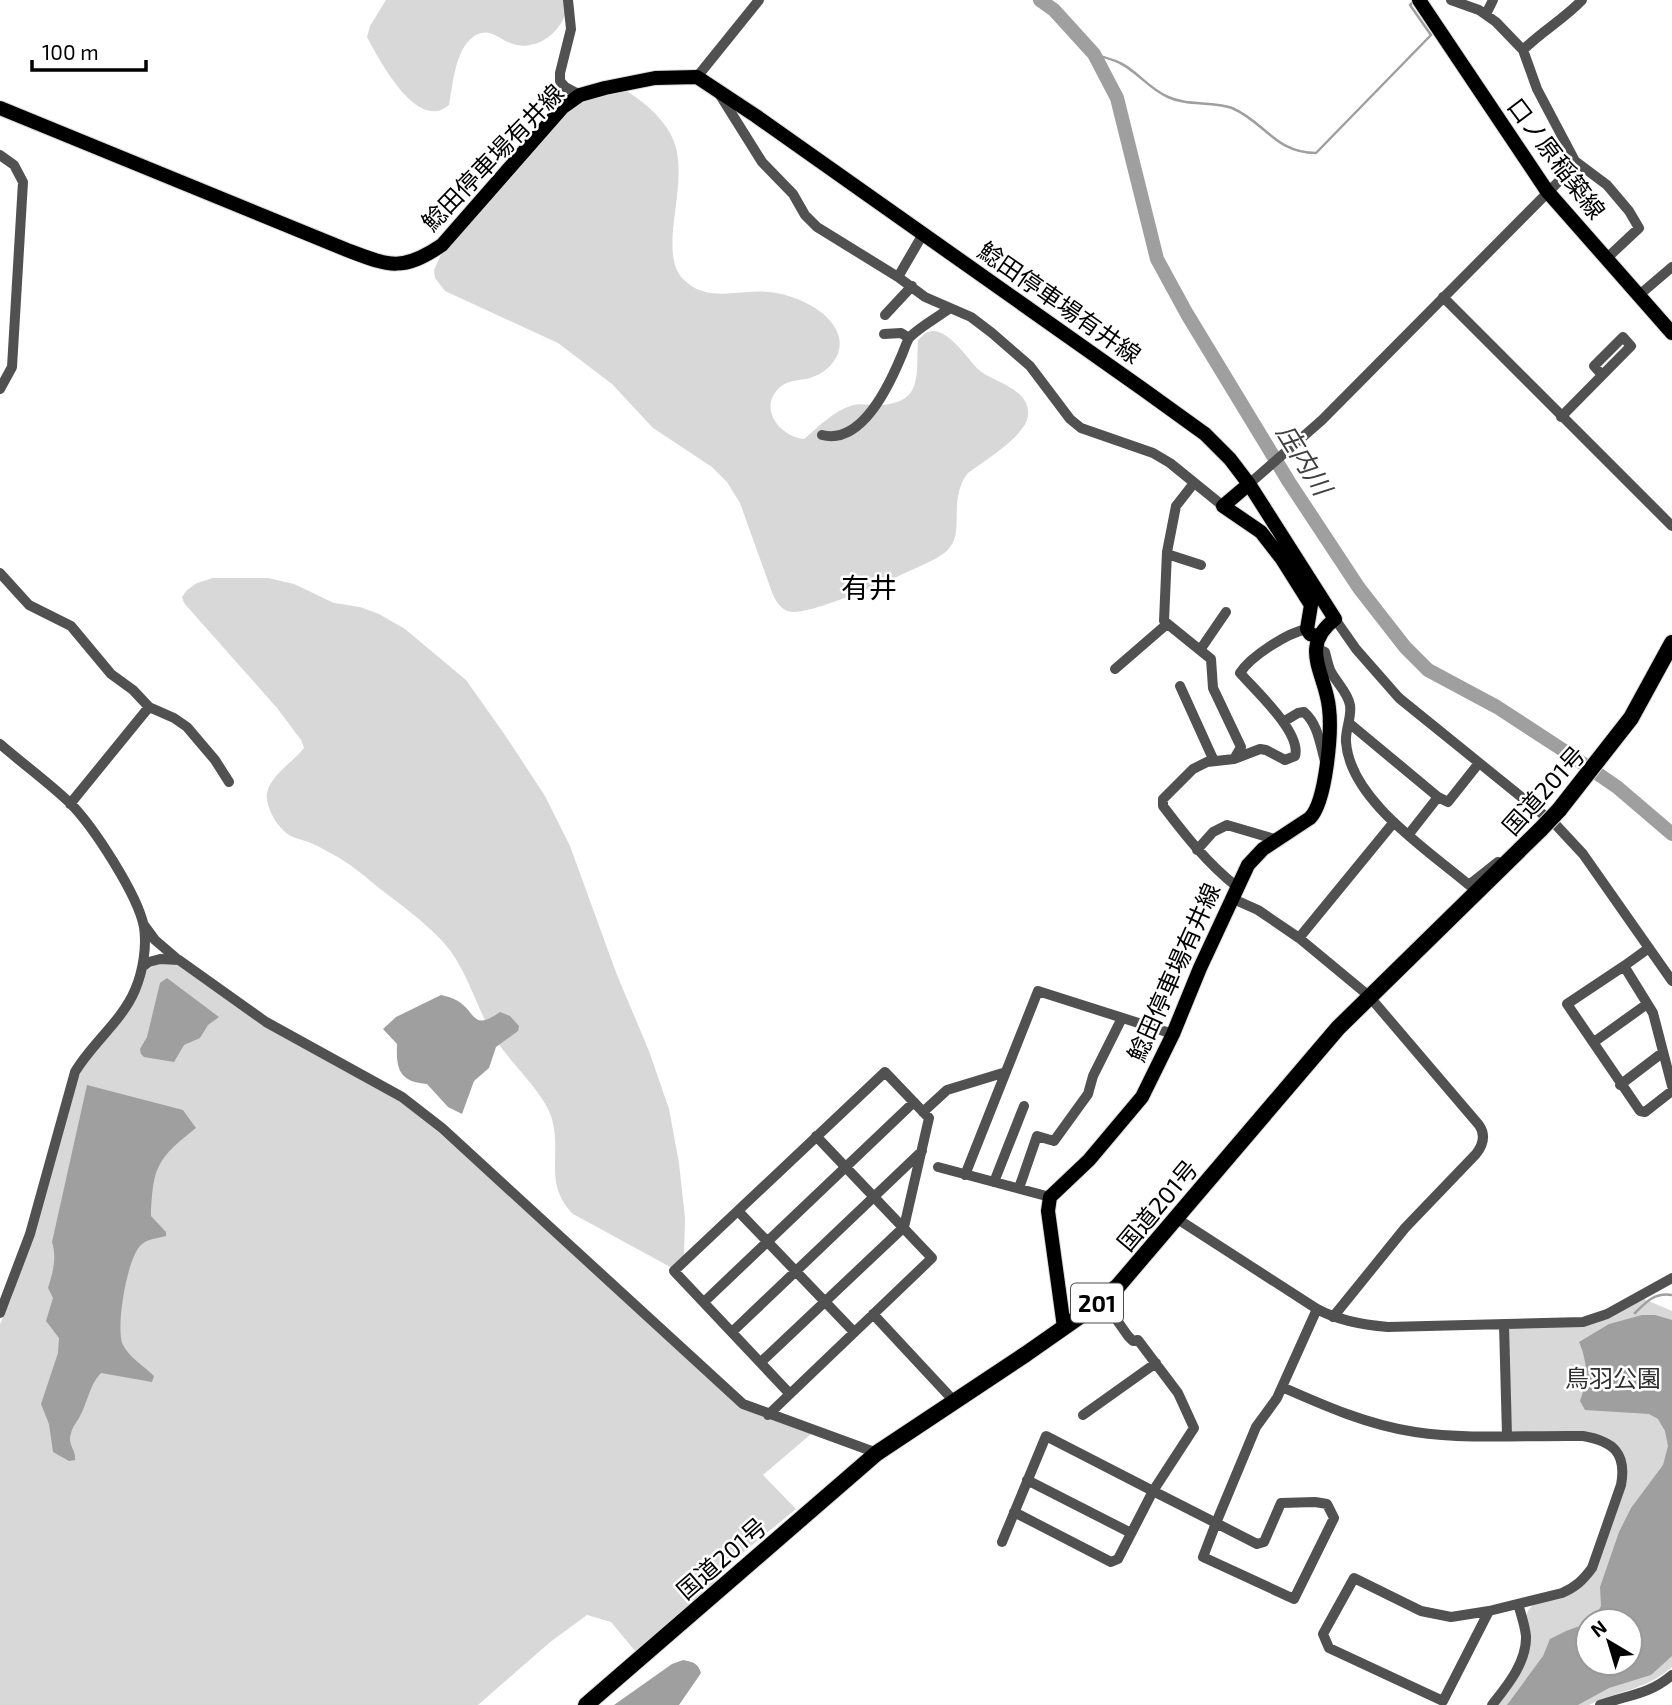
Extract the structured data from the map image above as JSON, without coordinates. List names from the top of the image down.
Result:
{
  "streets": {
    "highway": ["国道201号", "201"],
    "main road": ["鯰田停車場有井線", "口ノ原稲築線"]
  },
  "districts": ["有井"],
  "water": ["庄内川"],
  "parks": ["鳥羽公園"],
  "scale_bar": "100 m",
  "north": "top left"
}
